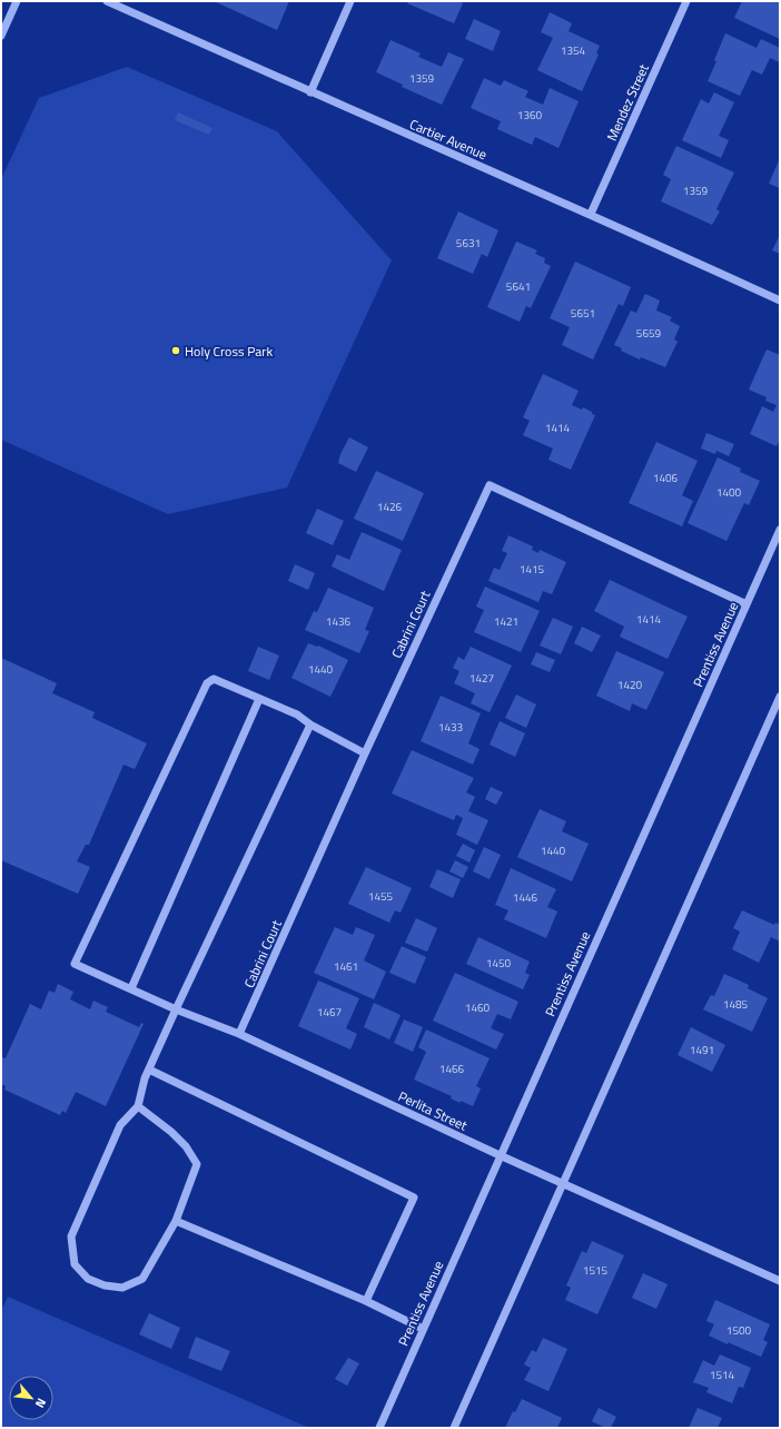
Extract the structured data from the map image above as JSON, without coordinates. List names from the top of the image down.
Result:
{
  "streets": {
    "street": [
      "Mendez Street",
      "Cartier Avenue",
      "Cabrini Court",
      "Prentiss Avenue",
      "Perlita Street"
    ]
  },
  "crossings": [
    ["Mendez Street", "Cartier Avenue"],
    ["Cabrini Court", "Prentiss Avenue"],
    ["Cabrini Court", "Perlita Street"],
    ["Prentiss Avenue", "Perlita Street"]
  ],
  "places": ["Holy Cross Park"],
  "house_numbers": [
    "1354",
    "1359",
    "1360",
    "1359",
    "5631",
    "5641",
    "5651",
    "5659",
    "1414",
    "1406",
    "1400",
    "1426",
    "1415",
    "1414",
    "1436",
    "1421",
    "1440",
    "1427",
    "1420",
    "1433",
    "1440",
    "1455",
    "1446",
    "1450",
    "1461",
    "1485",
    "1460",
    "1467",
    "1491",
    "1466",
    "1515",
    "1500",
    "1514"
  ],
  "north": "bottom right"
}
